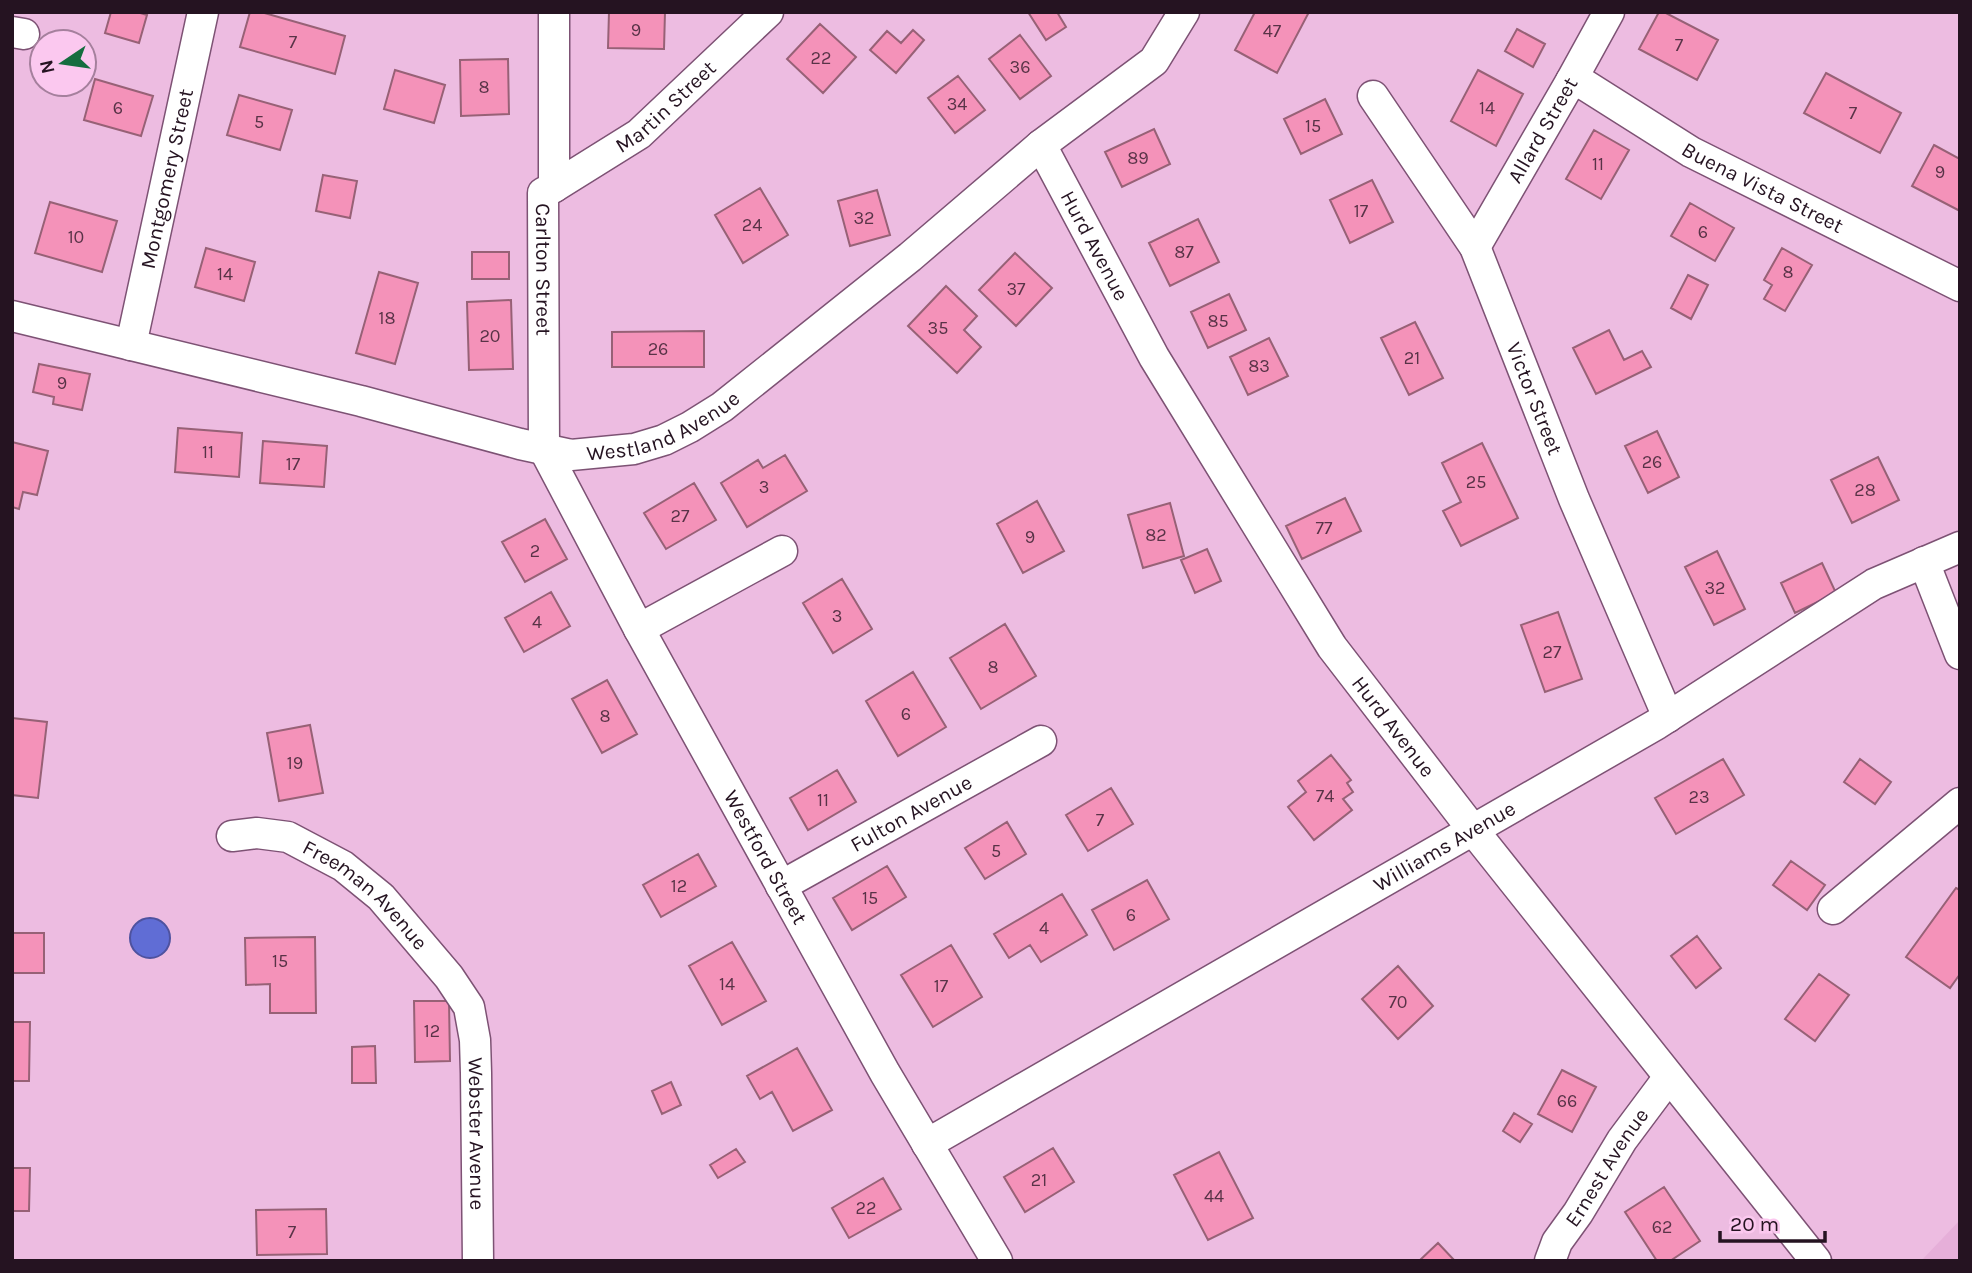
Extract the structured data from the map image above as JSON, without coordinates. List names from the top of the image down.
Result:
{
  "streets": {
    "street": [
      "Martin Street",
      "Allard Street",
      "Montgomery Street",
      "Buena Vista Street",
      "Hurd Avenue",
      "Carlton Street",
      "Victor Street",
      "Westland Avenue",
      "Fulton Avenue",
      "Williams Avenue",
      "Westford Street",
      "Freeman Avenue",
      "Webster Avenue",
      "Ernest Avenue"
    ]
  },
  "crossings": [
    ["Martin Street", "Carlton Street"],
    ["Allard Street", "Buena Vista Street"],
    ["Allard Street", "Victor Street"],
    ["Montgomery Street", "Westland Avenue"],
    ["Hurd Avenue", "Westland Avenue"],
    ["Hurd Avenue", "Williams Avenue"],
    ["Hurd Avenue", "Ernest Avenue"],
    ["Carlton Street", "Westland Avenue"],
    ["Carlton Street", "Westford Street"],
    ["Victor Street", "Williams Avenue"],
    ["Westland Avenue", "Westford Street"],
    ["Fulton Avenue", "Westford Street"],
    ["Williams Avenue", "Westford Street"],
    ["Freeman Avenue", "Webster Avenue"]
  ],
  "house_numbers": [
    "9",
    "47",
    "7",
    "7",
    "22",
    "36",
    "8",
    "34",
    "6",
    "14",
    "7",
    "5",
    "15",
    "89",
    "11",
    "9",
    "17",
    "32",
    "24",
    "6",
    "10",
    "87",
    "8",
    "14",
    "37",
    "18",
    "85",
    "35",
    "20",
    "26",
    "21",
    "83",
    "9",
    "11",
    "26",
    "17",
    "25",
    "3",
    "28",
    "27",
    "77",
    "82",
    "9",
    "2",
    "32",
    "3",
    "4",
    "27",
    "8",
    "6",
    "8",
    "19",
    "74",
    "23",
    "11",
    "7",
    "5",
    "12",
    "15",
    "6",
    "4",
    "15",
    "14",
    "17",
    "70",
    "12",
    "66",
    "21",
    "44",
    "22",
    "62",
    "7"
  ],
  "scale_bar": "20 m",
  "north": "left"
}
